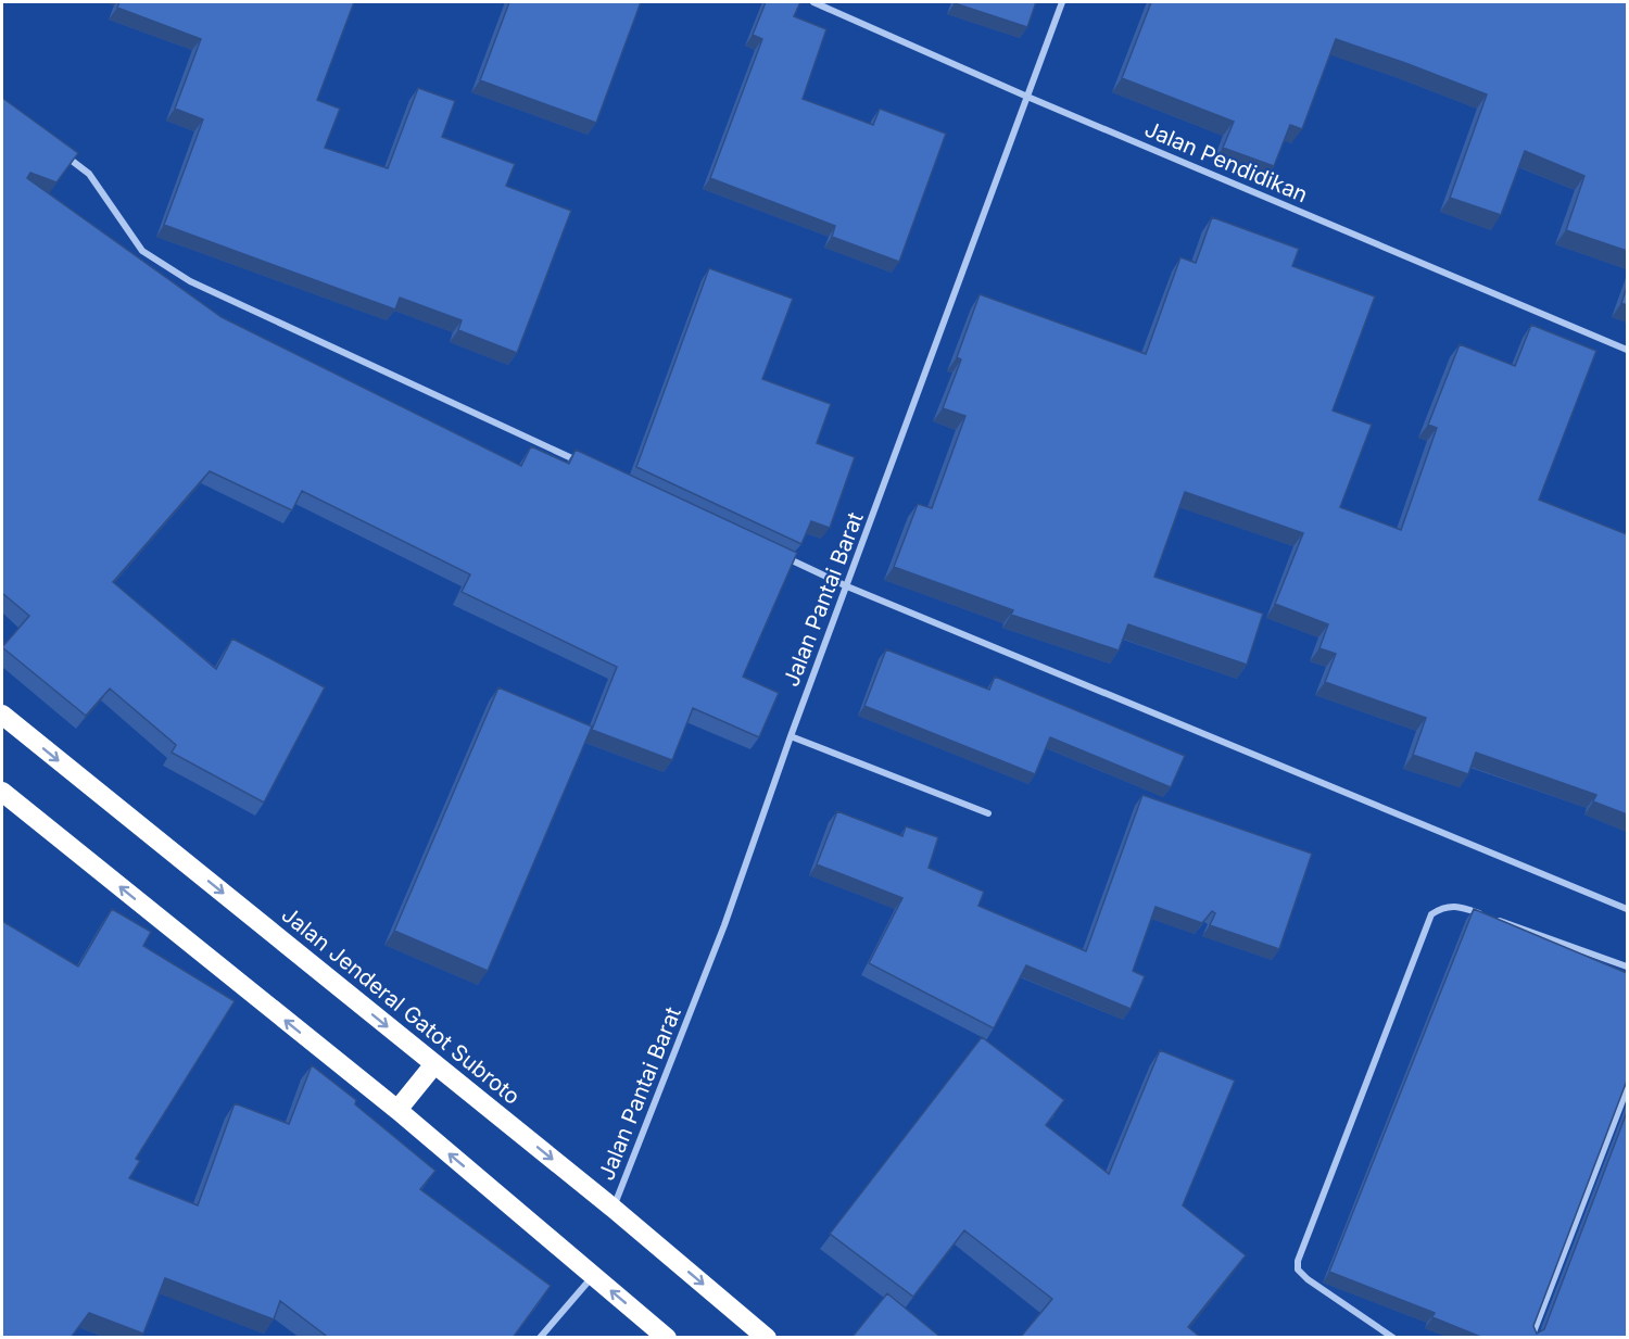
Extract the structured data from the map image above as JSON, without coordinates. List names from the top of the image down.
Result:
{
  "streets": {
    "highway": ["Jalan Jenderal Gatot Subroto"],
    "street": ["Jalan Pendidikan", "Jalan Pantai Barat"]
  },
  "crossings": [
    ["Jalan Pendidikan", "Jalan Pantai Barat"],
    ["Jalan Pantai Barat", "Jalan Jenderal Gatot Subroto"]
  ]
}
